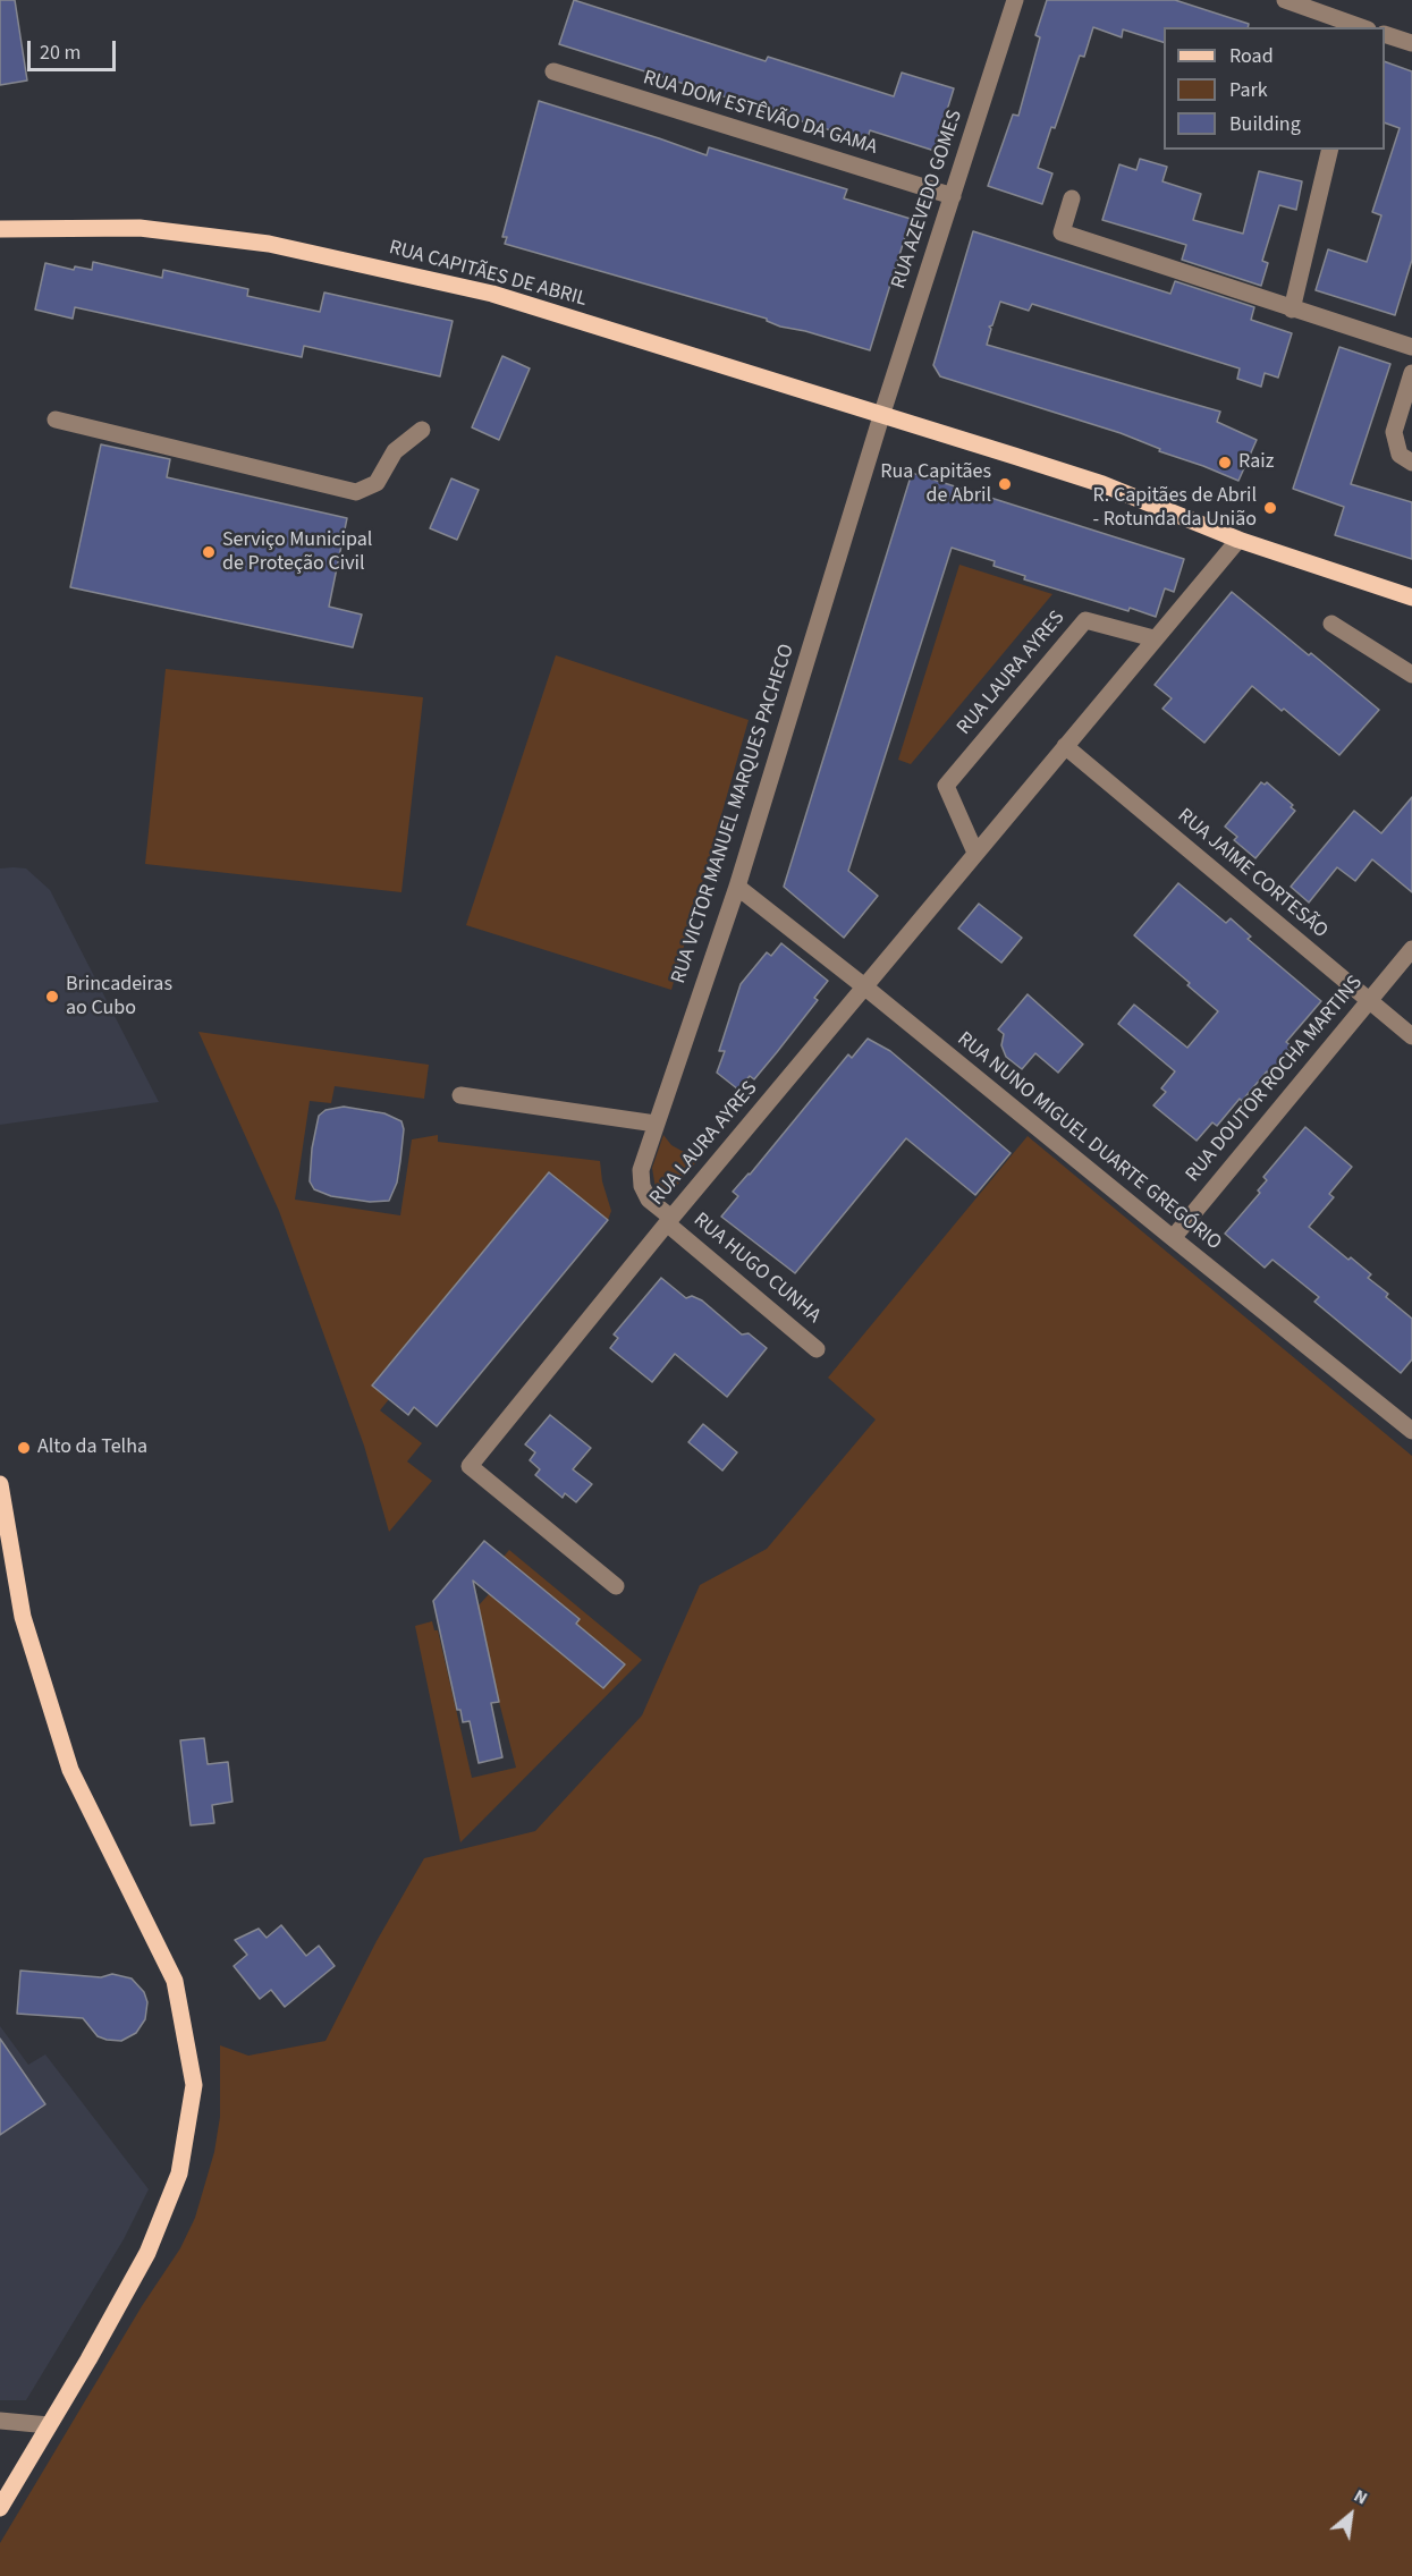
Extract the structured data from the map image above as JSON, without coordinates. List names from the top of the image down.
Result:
{
  "streets": {
    "main road": ["RUA CAPITÃES DE ABRIL"],
    "street": [
      "RUA DOM ESTÊVÃO DA GAMA",
      "RUA AZEVEDO GOMES",
      "RUA LAURA AYRES",
      "RUA VICTOR MANUEL MARQUES PACHECO",
      "RUA JAIME CORTESÃO",
      "RUA DOUTOR ROCHA MARTINS",
      "RUA NUNO MIGUEL DUARTE GREGÓRIO",
      "RUA HUGO CUNHA"
    ]
  },
  "crossings": [
    ["RUA DOM ESTÊVÃO DA GAMA", "RUA AZEVEDO GOMES"],
    ["RUA AZEVEDO GOMES", "RUA CAPITÃES DE ABRIL"],
    ["RUA AZEVEDO GOMES", "RUA VICTOR MANUEL MARQUES PACHECO"],
    ["RUA CAPITÃES DE ABRIL", "RUA LAURA AYRES"],
    ["RUA CAPITÃES DE ABRIL", "RUA VICTOR MANUEL MARQUES PACHECO"],
    ["RUA LAURA AYRES", "RUA VICTOR MANUEL MARQUES PACHECO"],
    ["RUA LAURA AYRES", "RUA JAIME CORTESÃO"],
    ["RUA LAURA AYRES", "RUA NUNO MIGUEL DUARTE GREGÓRIO"],
    ["RUA LAURA AYRES", "RUA HUGO CUNHA"],
    ["RUA VICTOR MANUEL MARQUES PACHECO", "RUA NUNO MIGUEL DUARTE GREGÓRIO"],
    ["RUA VICTOR MANUEL MARQUES PACHECO", "RUA HUGO CUNHA"],
    ["RUA JAIME CORTESÃO", "RUA DOUTOR ROCHA MARTINS"],
    ["RUA DOUTOR ROCHA MARTINS", "RUA NUNO MIGUEL DUARTE GREGÓRIO"]
  ],
  "places": [
    "Raiz",
    "Rua Capitães de Abril",
    "R. Capitães de Abril - Rotunda da União",
    "Serviço Municipal de Proteção Civil",
    "Brincadeiras ao Cubo",
    "Alto da Telha"
  ],
  "legend": ["Road", "Park", "Building"],
  "scale_bar": "20 m",
  "north": "top right"
}
